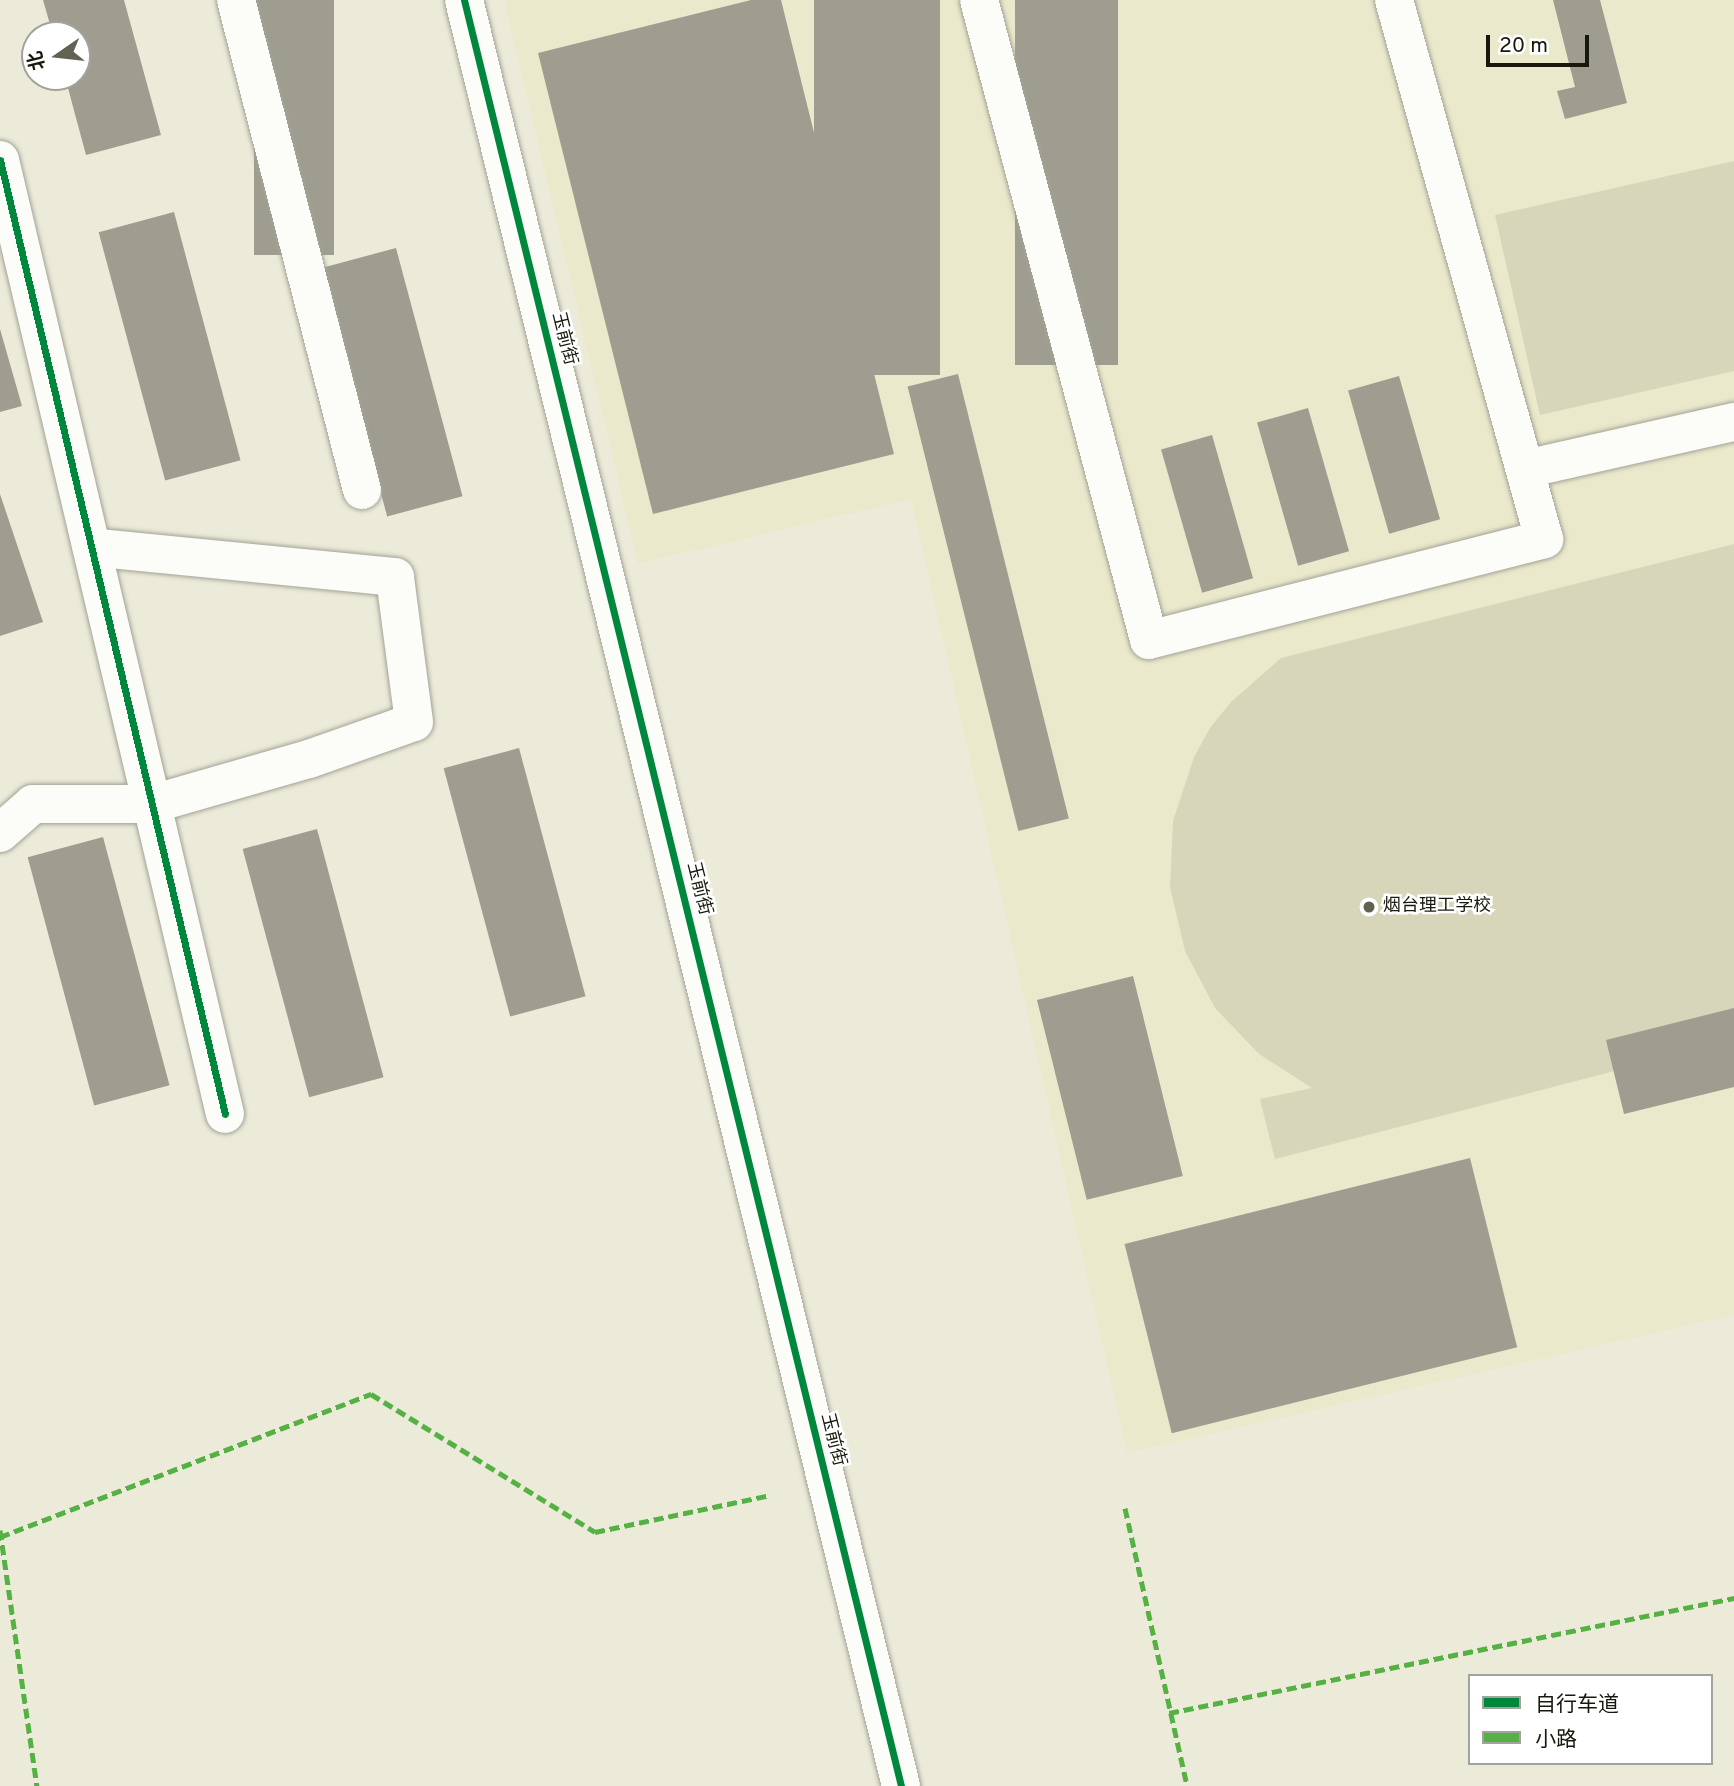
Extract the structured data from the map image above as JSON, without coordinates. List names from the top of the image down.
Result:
{
  "streets": {
    "street": ["玉前街"]
  },
  "places": ["烟台理工学校"],
  "legend": ["自行车道", "小路"],
  "scale_bar": "20 m",
  "north": "left"
}
